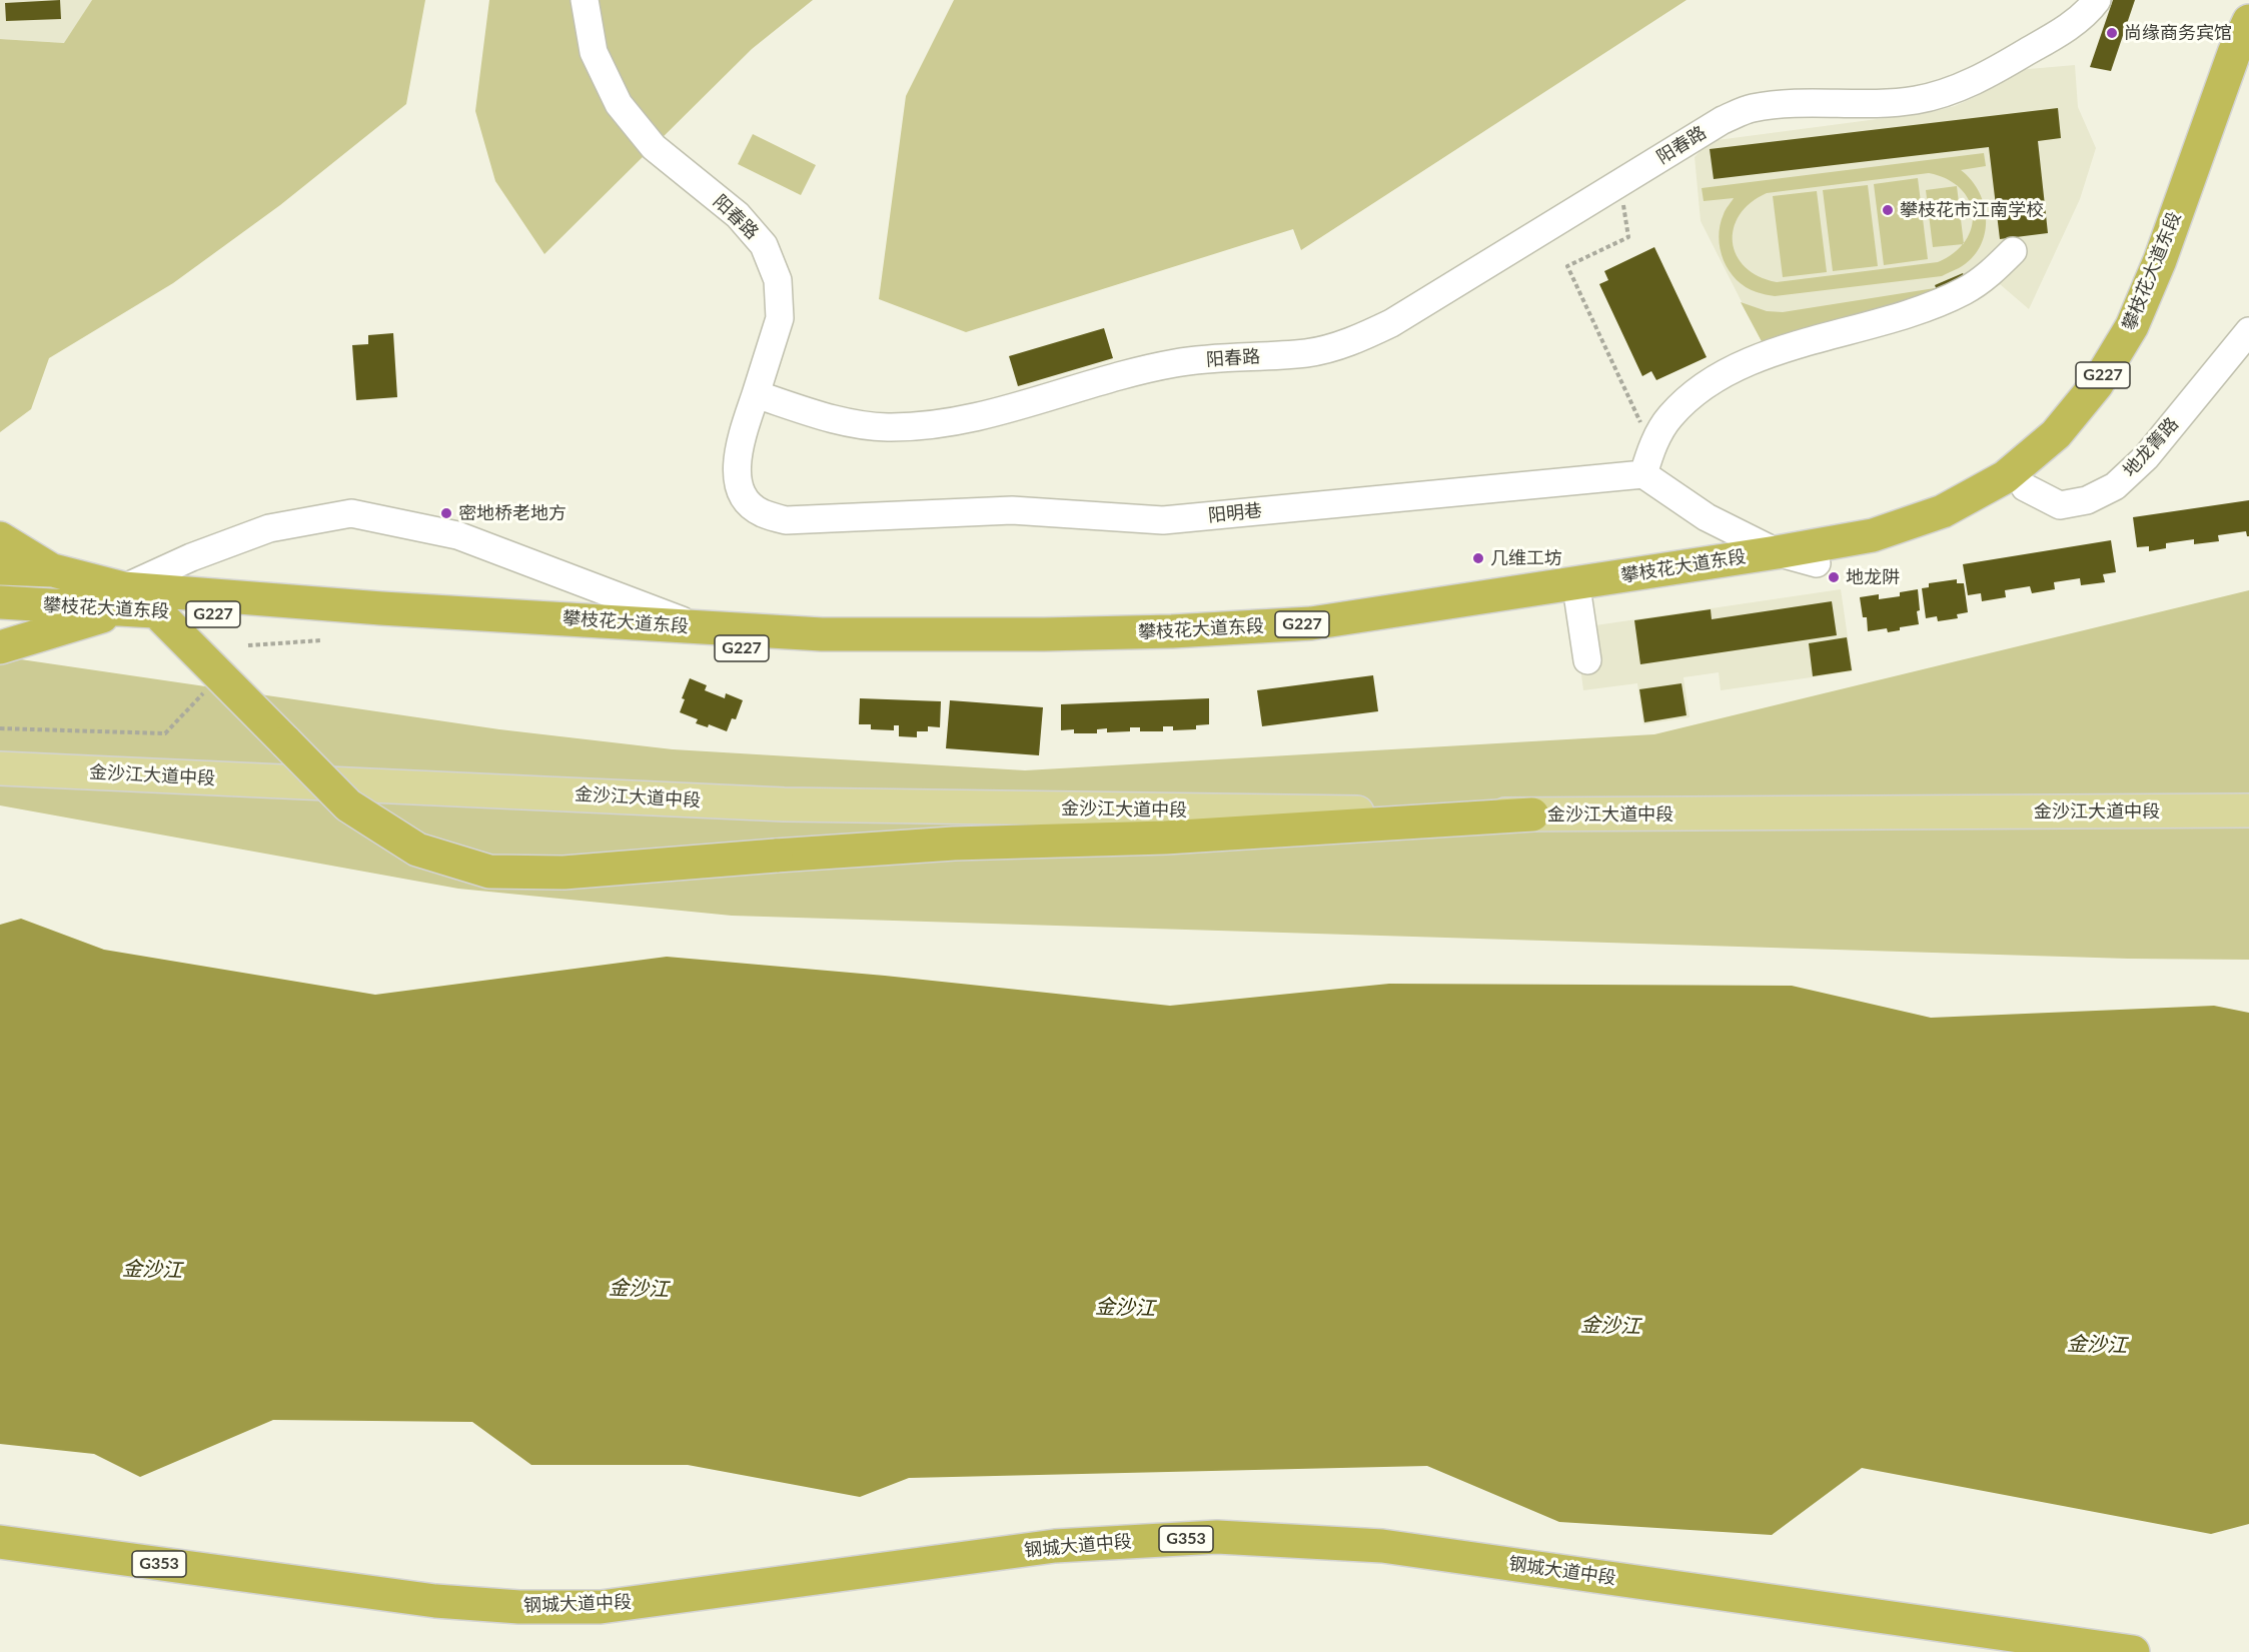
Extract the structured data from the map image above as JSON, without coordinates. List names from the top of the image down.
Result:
{
  "streets": {
    "highway": [
      "攀枝花大道东段",
      "G227",
      "G353",
      "钢城大道中段"
    ],
    "main road": ["金沙江大道中段"],
    "street": ["阳春路", "地龙箐路", "阳明巷"]
  },
  "crossings": [
    ["阳春路", "阳明巷"],
    ["攀枝花大道东段", "地龙箐路"]
  ],
  "water": ["金沙江"],
  "places": [
    "尚缘商务宾馆",
    "攀枝花市江南学校",
    "密地桥老地方",
    "几维工坊",
    "地龙阱"
  ]
}
